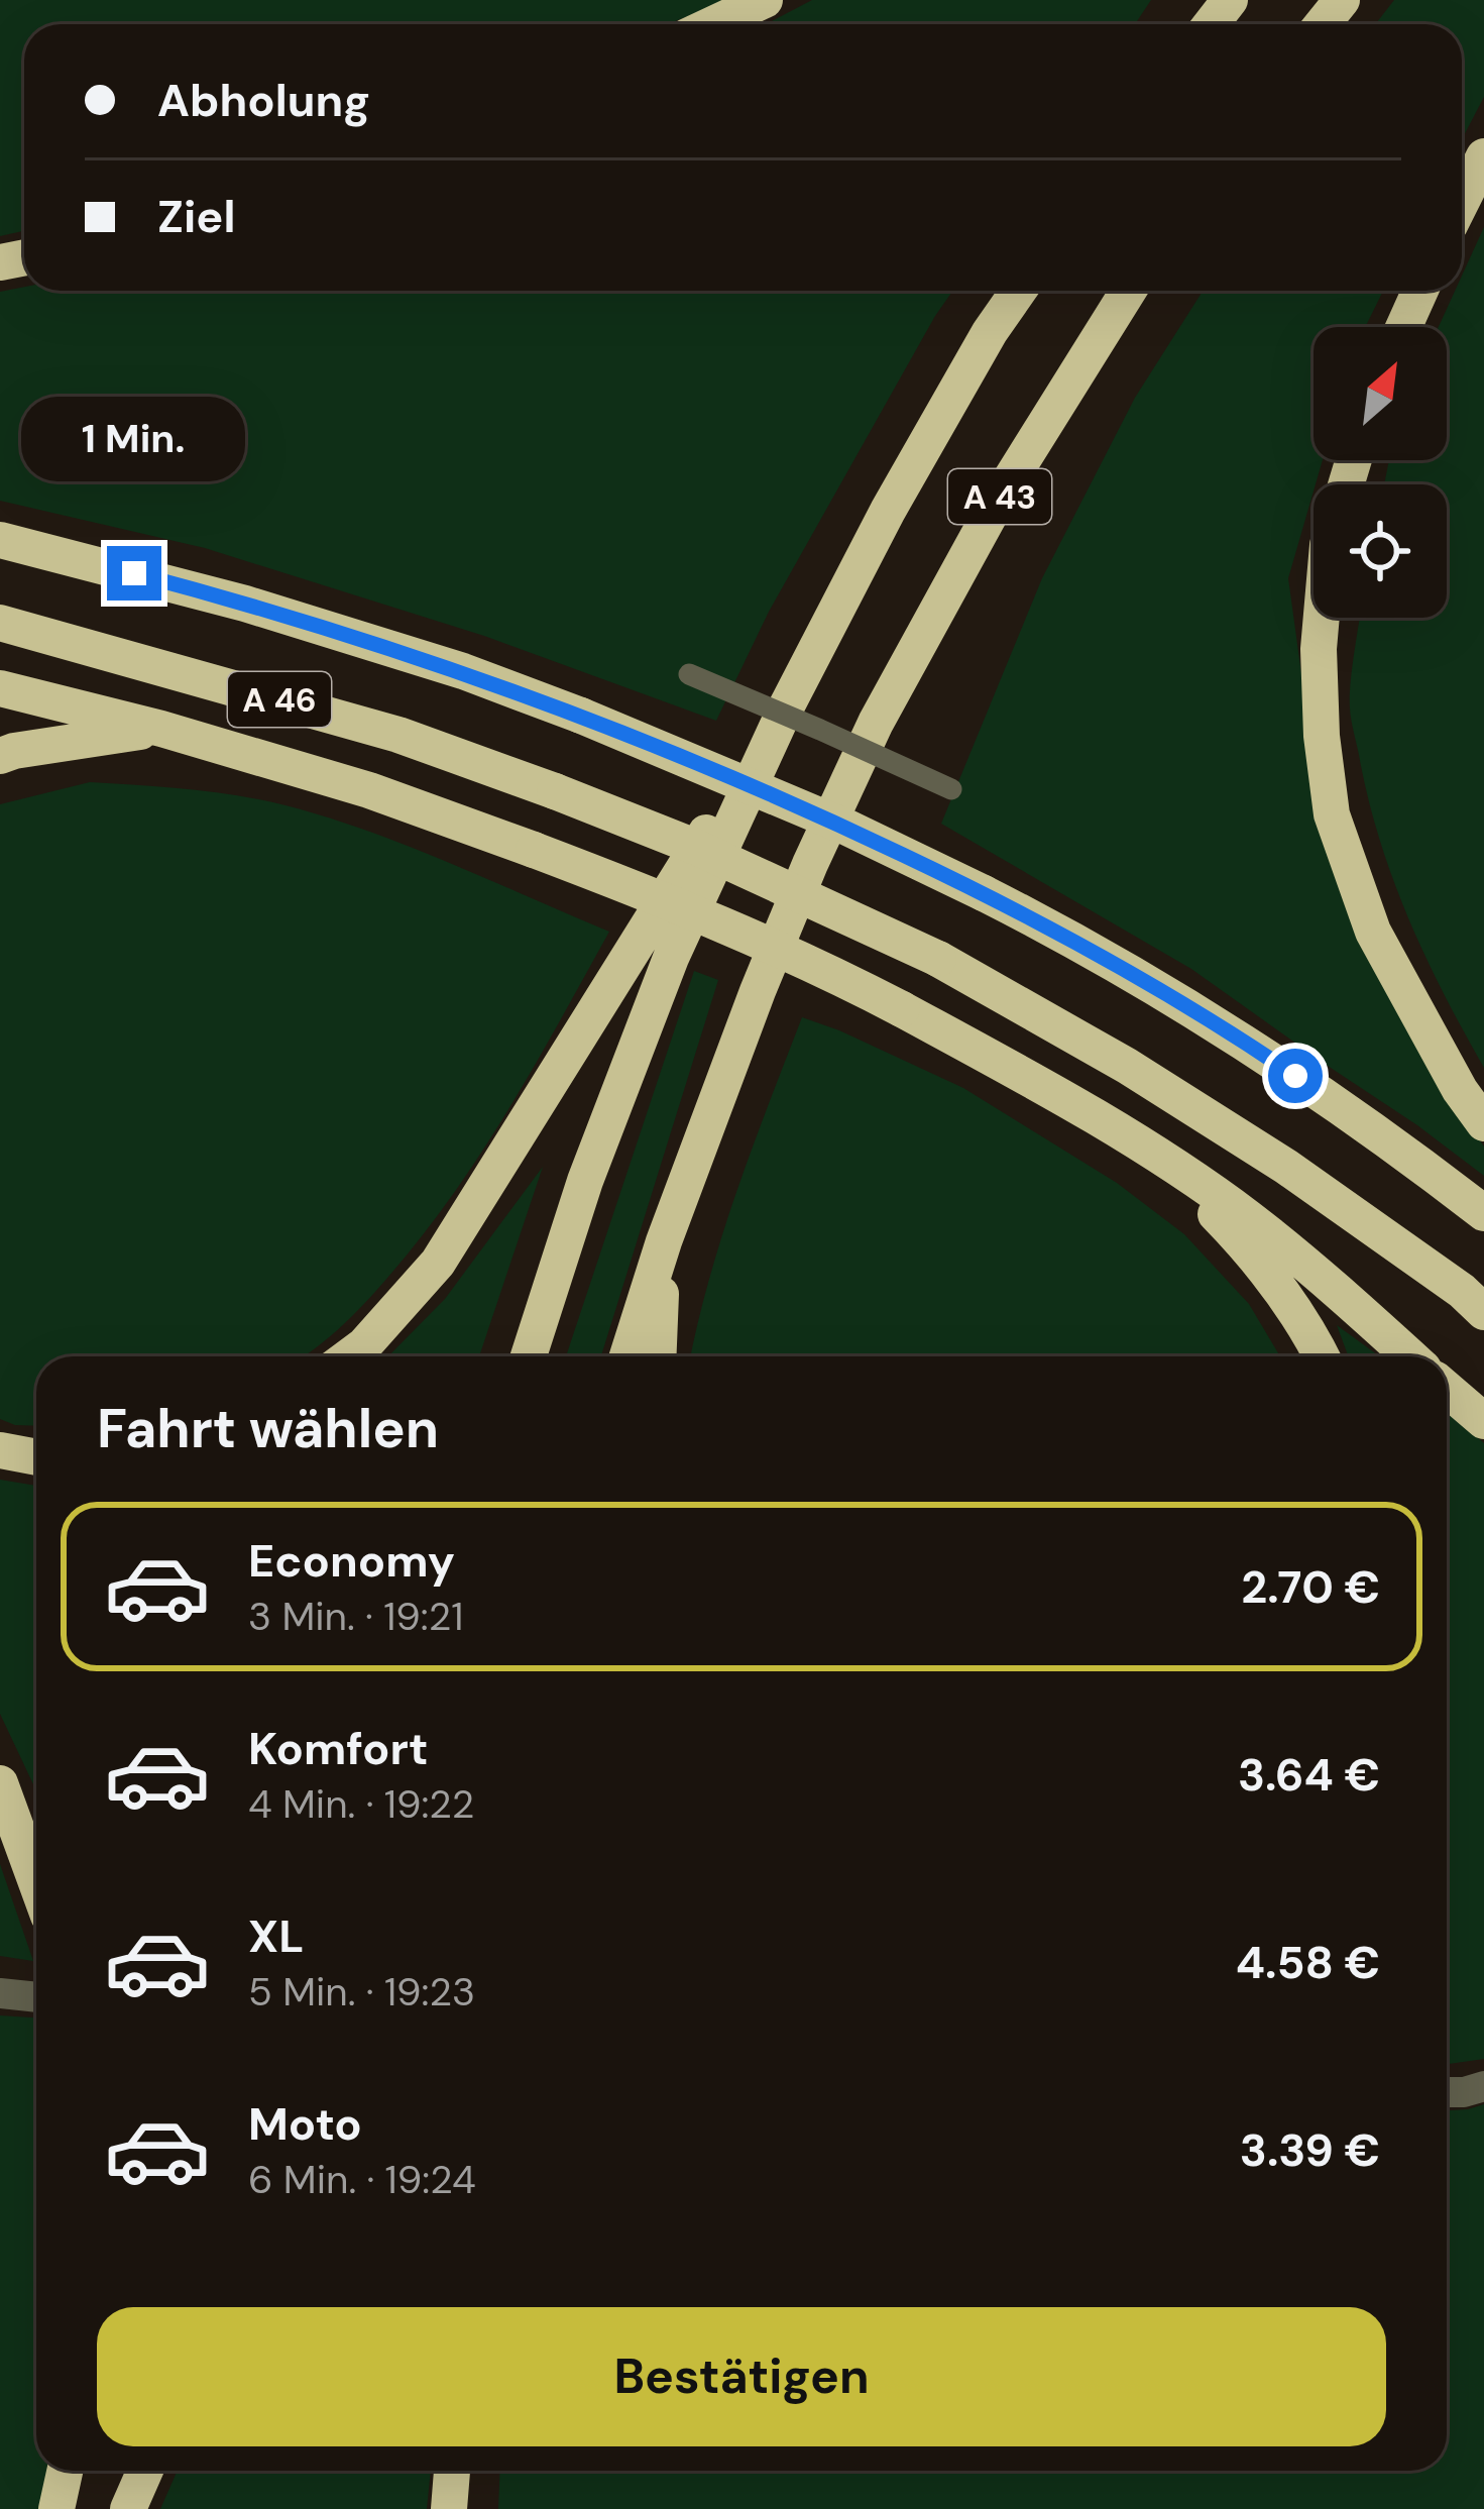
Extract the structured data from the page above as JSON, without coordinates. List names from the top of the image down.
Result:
{
  "streets": {
    "highway": ["A 43", "A 46"]
  },
  "north": "top right",
  "page": {
    "banner": ["Abholung", "Ziel"],
    "bubble": "1 Min.",
    "heading": "Fahrt wählen",
    "list": [
      {
        "name": "Economy",
        "note": "3 Min. · 19:21",
        "value": "2.70 €"
      },
      {
        "name": "Komfort",
        "note": "4 Min. · 19:22",
        "value": "3.64 €"
      },
      {
        "name": "XL",
        "note": "5 Min. · 19:23",
        "value": "4.58 €"
      },
      {
        "name": "Moto",
        "note": "6 Min. · 19:24",
        "value": "3.39 €"
      }
    ],
    "buttons": "Bestätigen"
  }
}
